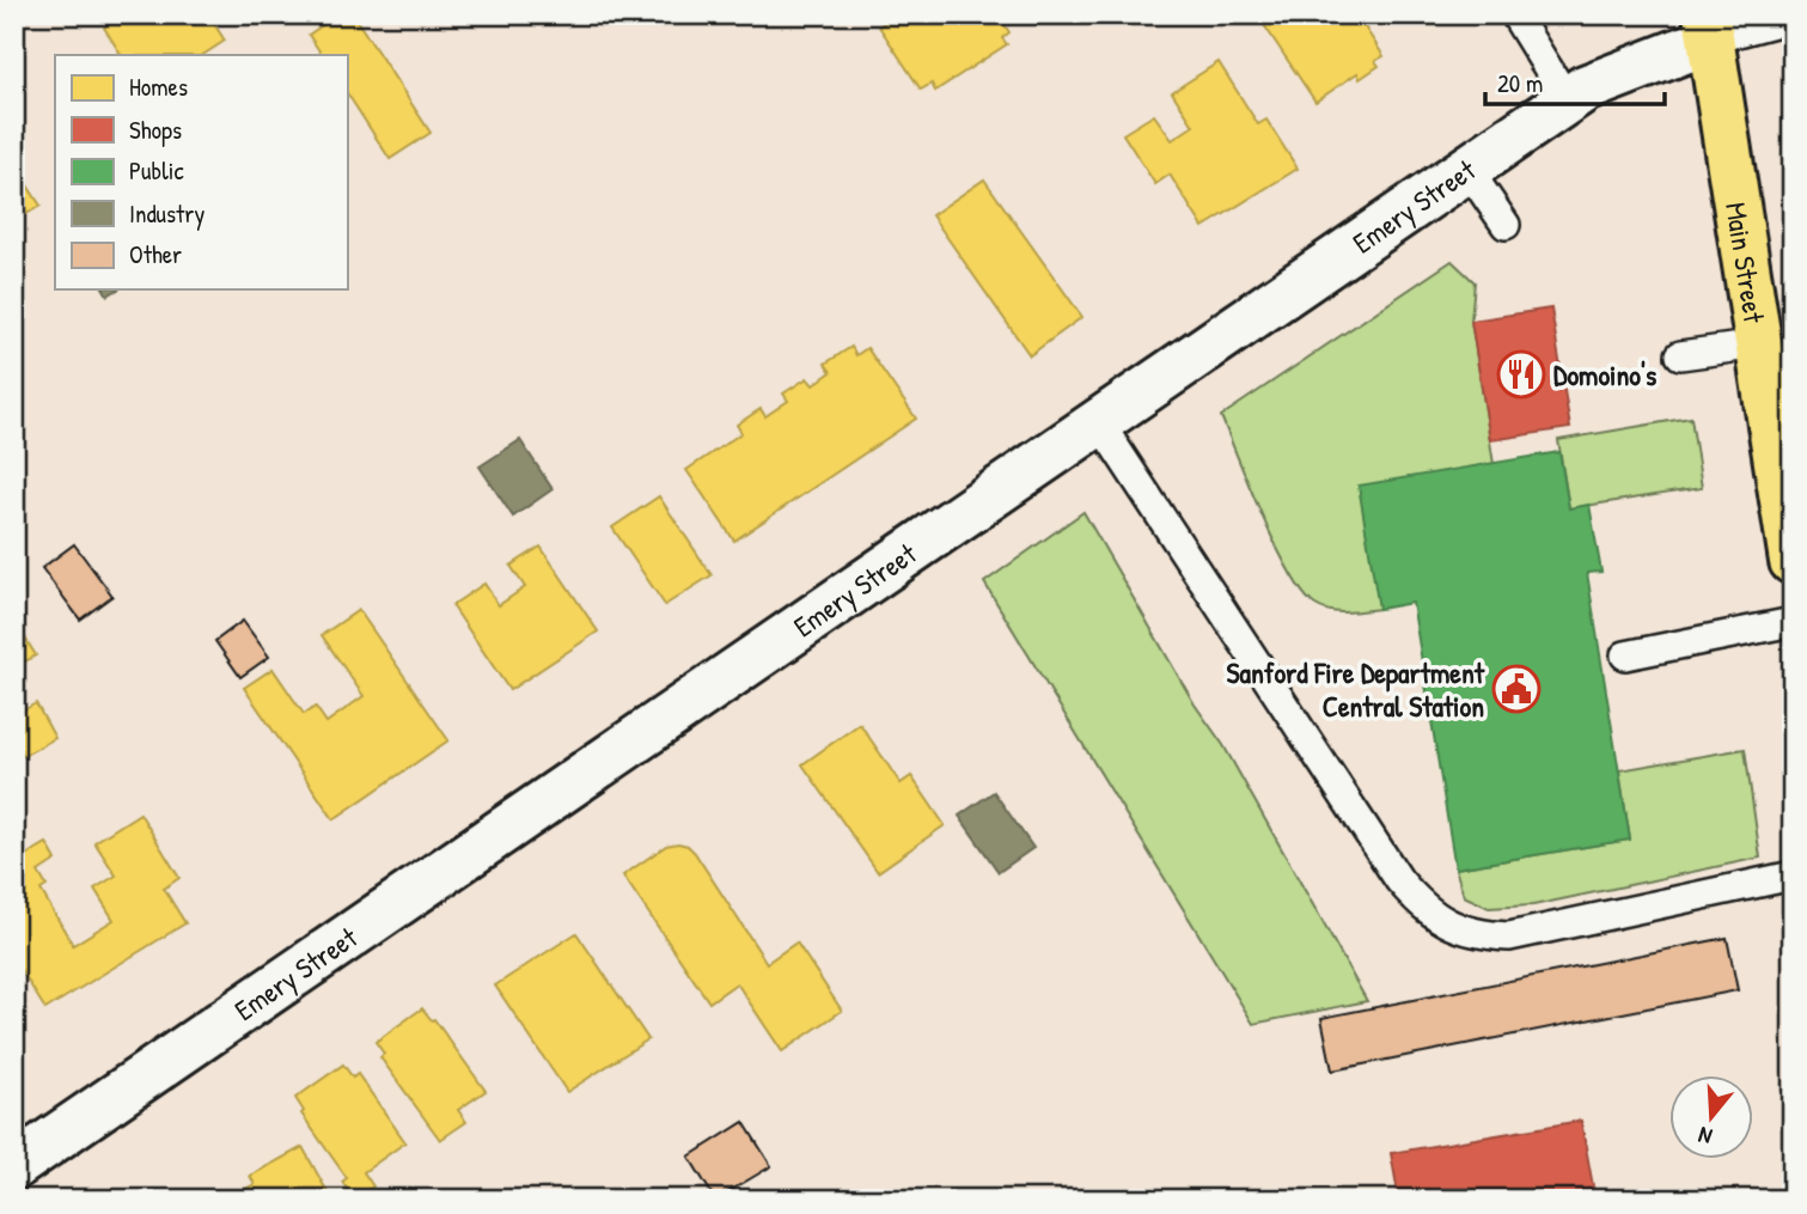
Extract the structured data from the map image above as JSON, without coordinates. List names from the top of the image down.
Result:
{
  "streets": {
    "highway": ["Main Street"],
    "street": ["Emery Street"]
  },
  "crossings": [
    ["Emery Street", "Main Street"]
  ],
  "places": {
    "restaurant": ["Domoino's"],
    "public building": ["Sanford Fire Department Central Station"]
  },
  "legend": [
    "Homes",
    "Shops",
    "Public",
    "Industry",
    "Other"
  ],
  "scale_bar": "20 m",
  "north": "bottom"
}
